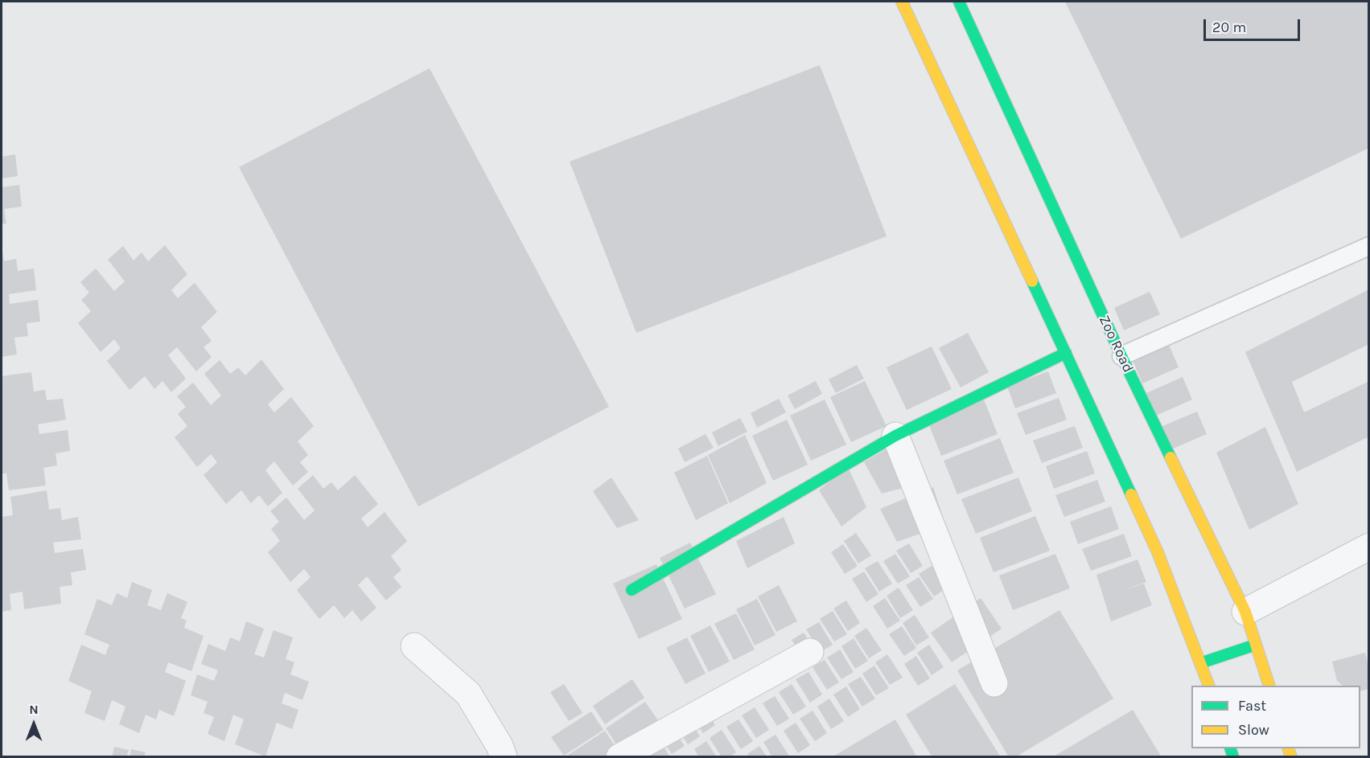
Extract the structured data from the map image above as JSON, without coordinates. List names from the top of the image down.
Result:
{
  "streets": {
    "main road": ["Zoo Road"]
  },
  "legend": ["Fast", "Slow"],
  "scale_bar": "20 m",
  "north": "top"
}
